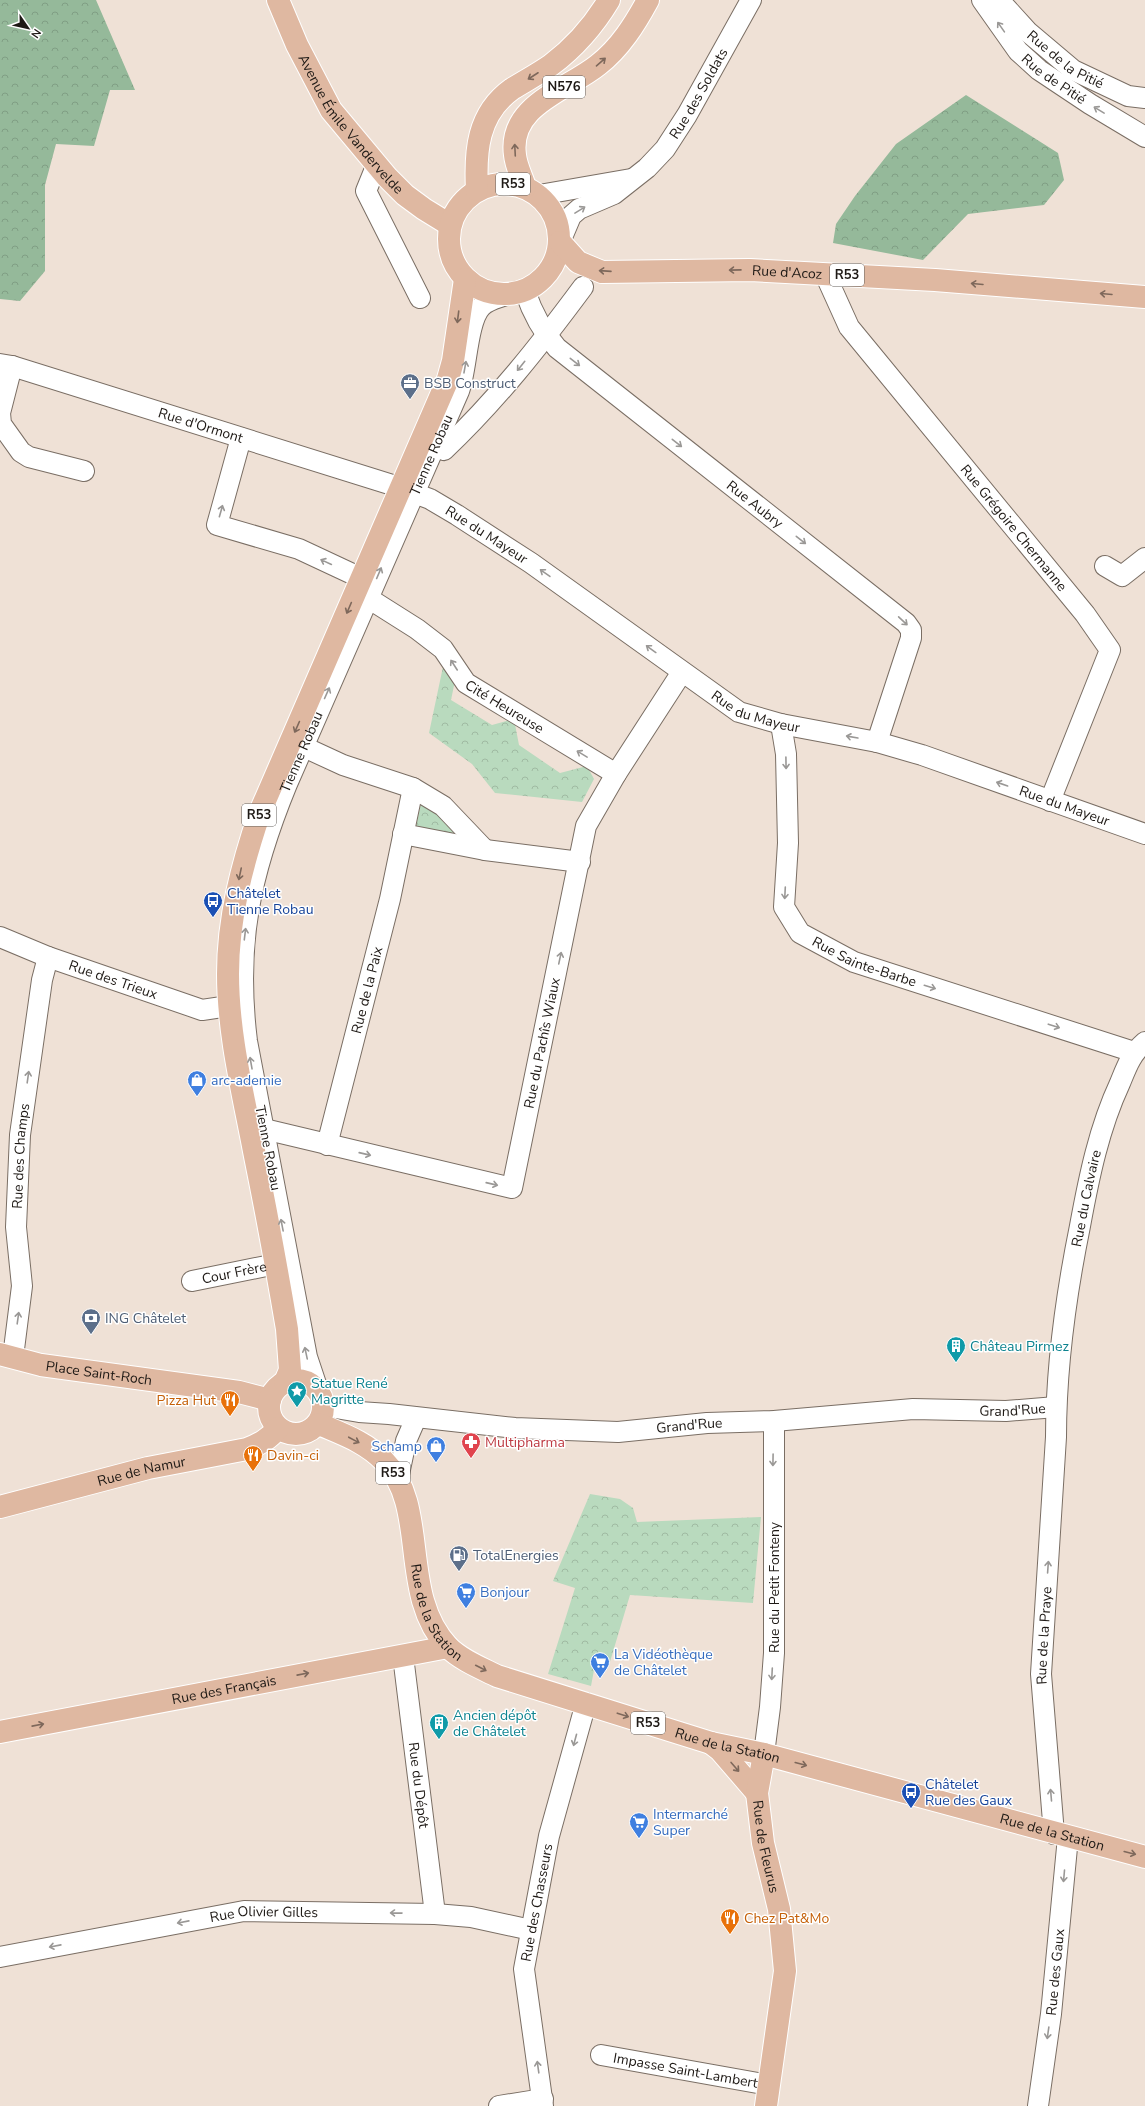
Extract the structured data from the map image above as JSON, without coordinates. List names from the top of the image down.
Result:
{
  "streets": {
    "main road": [
      "N576",
      "Avenue Émile Vandervelde",
      "R53",
      "Rue d'Acoz",
      "Tienne Robau",
      "Place Saint-Roch",
      "Rue de Namur",
      "Rue de la Station",
      "Rue des Français",
      "Rue de Fleurus"
    ],
    "street": [
      "Rue de la Pitié",
      "Rue de Pitié",
      "Rue des Soldats",
      "Rue d'Ormont",
      "Rue Aubry",
      "Rue Grégoire Chermanne",
      "Rue du Mayeur",
      "Cité Heureuse",
      "Rue Sainte-Barbe",
      "Rue des Trieux",
      "Rue de la Paix",
      "Rue du Pachîs Wiaux",
      "Rue des Champs",
      "Rue du Calvaire",
      "Cour Frère",
      "Grand'Rue",
      "Rue du Petit Fonteny",
      "Rue de la Praye",
      "Rue du Dépôt",
      "Rue des Chasseurs",
      "Rue Olivier Gilles",
      "Rue des Gaux",
      "Impasse Saint-Lambert"
    ]
  },
  "crossings": [
    ["N576", "Rue des Soldats"],
    ["N576", "Avenue Émile Vandervelde"],
    ["N576", "R53"],
    ["N576", "Rue d'Acoz"],
    ["N576", "Tienne Robau"],
    ["N576", "Rue Aubry"],
    ["Rue des Soldats", "Avenue Émile Vandervelde"],
    ["Rue des Soldats", "R53"],
    ["Rue des Soldats", "Rue d'Acoz"],
    ["Rue des Soldats", "Tienne Robau"],
    ["Rue des Soldats", "Rue Aubry"],
    ["Avenue Émile Vandervelde", "R53"],
    ["Avenue Émile Vandervelde", "Rue d'Acoz"],
    ["Avenue Émile Vandervelde", "Tienne Robau"],
    ["Avenue Émile Vandervelde", "Rue Aubry"],
    ["R53", "Rue d'Acoz"],
    ["R53", "Tienne Robau"],
    ["R53", "Rue Aubry"],
    ["R53", "Place Saint-Roch"],
    ["R53", "Grand'Rue"],
    ["R53", "Rue de Namur"],
    ["R53", "Rue de la Station"],
    ["Rue d'Acoz", "Tienne Robau"],
    ["Rue d'Acoz", "Rue Aubry"],
    ["Rue d'Acoz", "Rue Grégoire Chermanne"],
    ["Rue d'Ormont", "Tienne Robau"],
    ["Rue d'Ormont", "Rue du Mayeur"],
    ["Rue d'Ormont", "Cité Heureuse"],
    ["Tienne Robau", "Rue Aubry"],
    ["Tienne Robau", "Rue du Mayeur"],
    ["Tienne Robau", "Cité Heureuse"],
    ["Tienne Robau", "Rue des Trieux"],
    ["Tienne Robau", "Rue du Pachîs Wiaux"],
    ["Tienne Robau", "Cour Frère"],
    ["Tienne Robau", "Place Saint-Roch"],
    ["Tienne Robau", "Grand'Rue"],
    ["Tienne Robau", "Rue de Namur"],
    ["Tienne Robau", "Rue de la Station"],
    ["Rue Aubry", "Rue du Mayeur"],
    ["Rue Grégoire Chermanne", "Rue du Mayeur"],
    ["Rue du Mayeur", "Rue Sainte-Barbe"],
    ["Rue du Mayeur", "Rue du Pachîs Wiaux"],
    ["Cité Heureuse", "Rue du Pachîs Wiaux"],
    ["Rue Sainte-Barbe", "Rue du Calvaire"],
    ["Rue des Trieux", "Rue des Champs"],
    ["Rue de la Paix", "Rue du Pachîs Wiaux"],
    ["Rue des Champs", "Place Saint-Roch"],
    ["Rue du Calvaire", "Grand'Rue"],
    ["Rue du Calvaire", "Rue de la Praye"],
    ["Place Saint-Roch", "Grand'Rue"],
    ["Place Saint-Roch", "Rue de Namur"],
    ["Place Saint-Roch", "Rue de la Station"],
    ["Grand'Rue", "Rue de Namur"],
    ["Grand'Rue", "Rue du Petit Fonteny"],
    ["Grand'Rue", "Rue de la Station"],
    ["Grand'Rue", "Rue de la Praye"],
    ["Rue de Namur", "Rue de la Station"],
    ["Rue du Petit Fonteny", "Rue de la Station"],
    ["Rue du Petit Fonteny", "Rue de Fleurus"],
    ["Rue de la Station", "Rue de la Praye"],
    ["Rue de la Station", "Rue des Français"],
    ["Rue de la Station", "Rue de Fleurus"],
    ["Rue de la Station", "Rue des Chasseurs"],
    ["Rue de la Station", "Rue des Gaux"],
    ["Rue de la Praye", "Rue des Gaux"],
    ["Rue des Français", "Rue du Dépôt"],
    ["Rue du Dépôt", "Rue Olivier Gilles"],
    ["Rue de Fleurus", "Impasse Saint-Lambert"],
    ["Rue des Chasseurs", "Rue Olivier Gilles"]
  ],
  "one_way": [
    "Rue de Pitié",
    "Rue d'Acoz",
    "Rue Aubry",
    "Rue du Mayeur",
    "Rue Sainte-Barbe",
    "Rue des Champs",
    "Rue du Petit Fonteny",
    "Rue de la Station",
    "Rue de la Praye",
    "Rue des Français",
    "Rue Olivier Gilles",
    "Rue des Gaux"
  ],
  "places": {
    "office": ["BSB Construct"],
    "bus stop": ["Châtelet Tienne Robau", "Châtelet Rue des Gaux"],
    "shop": ["arc-ademie", "Schamp"],
    "bank": ["ING Châtelet"],
    "building": ["Château Pirmez", "Ancien dépôt de Châtelet"],
    "place": ["Statue René Magritte"],
    "restaurant": ["Pizza Hut", "Davin-ci", "Chez Pat&Mo"],
    "pharmacy": ["Multipharma"],
    "fuel station": ["TotalEnergies"],
    "supermarket": ["Bonjour", "La Vidéothèque de Châtelet", "Intermarché Super"]
  },
  "north": "bottom right"
}
